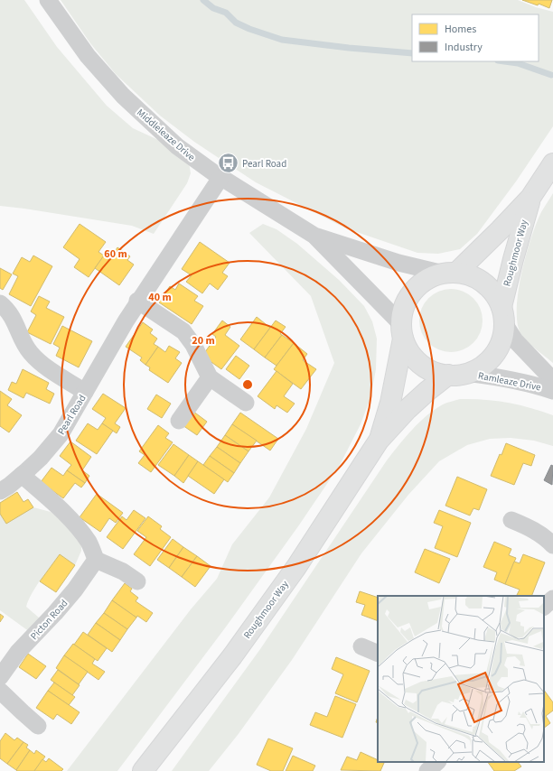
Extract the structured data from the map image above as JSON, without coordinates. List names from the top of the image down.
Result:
{
  "streets": {
    "main road": ["Roughmoor Way"],
    "street": [
      "Middleleaze Drive",
      "Ramleaze Drive",
      "Pearl Road",
      "Picton Road"
    ]
  },
  "crossings": [
    ["Middleleaze Drive", "Roughmoor Way"],
    ["Middleleaze Drive", "Ramleaze Drive"],
    ["Middleleaze Drive", "Pearl Road"],
    ["Roughmoor Way", "Ramleaze Drive"]
  ],
  "places": {
    "bus stop": ["Pearl Road"]
  },
  "legend": ["Homes", "Industry"],
  "rings": ["60 m", "40 m", "20 m"]
}
